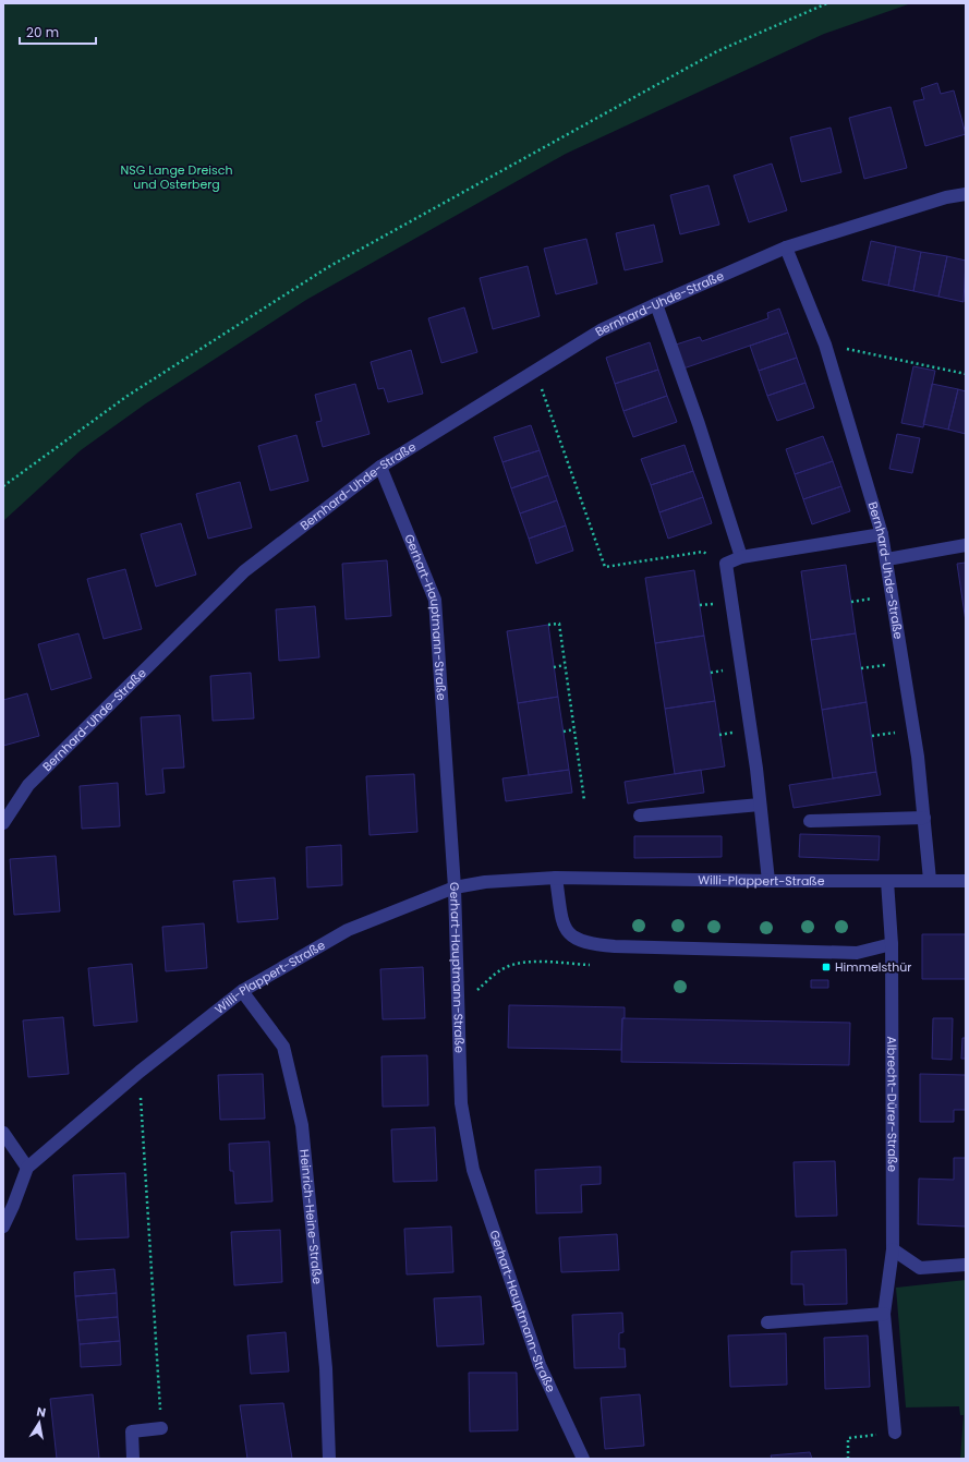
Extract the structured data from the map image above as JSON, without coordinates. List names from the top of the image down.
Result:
{
  "streets": {
    "street": [
      "Bernhard-Uhde-Straße",
      "Gerhart-Hauptmann-Straße",
      "Willi-Plappert-Straße",
      "Albrecht-Dürer-Straße",
      "Heinrich-Heine-Straße"
    ]
  },
  "crossings": [
    ["Bernhard-Uhde-Straße", "Gerhart-Hauptmann-Straße"],
    ["Bernhard-Uhde-Straße", "Willi-Plappert-Straße"],
    ["Gerhart-Hauptmann-Straße", "Willi-Plappert-Straße"],
    ["Willi-Plappert-Straße", "Albrecht-Dürer-Straße"],
    ["Willi-Plappert-Straße", "Heinrich-Heine-Straße"]
  ],
  "parks": ["NSG Lange Dreisch und Osterberg"],
  "places": {
    "transit": ["Himmelsthür"]
  },
  "scale_bar": "20 m",
  "north": "top"
}
